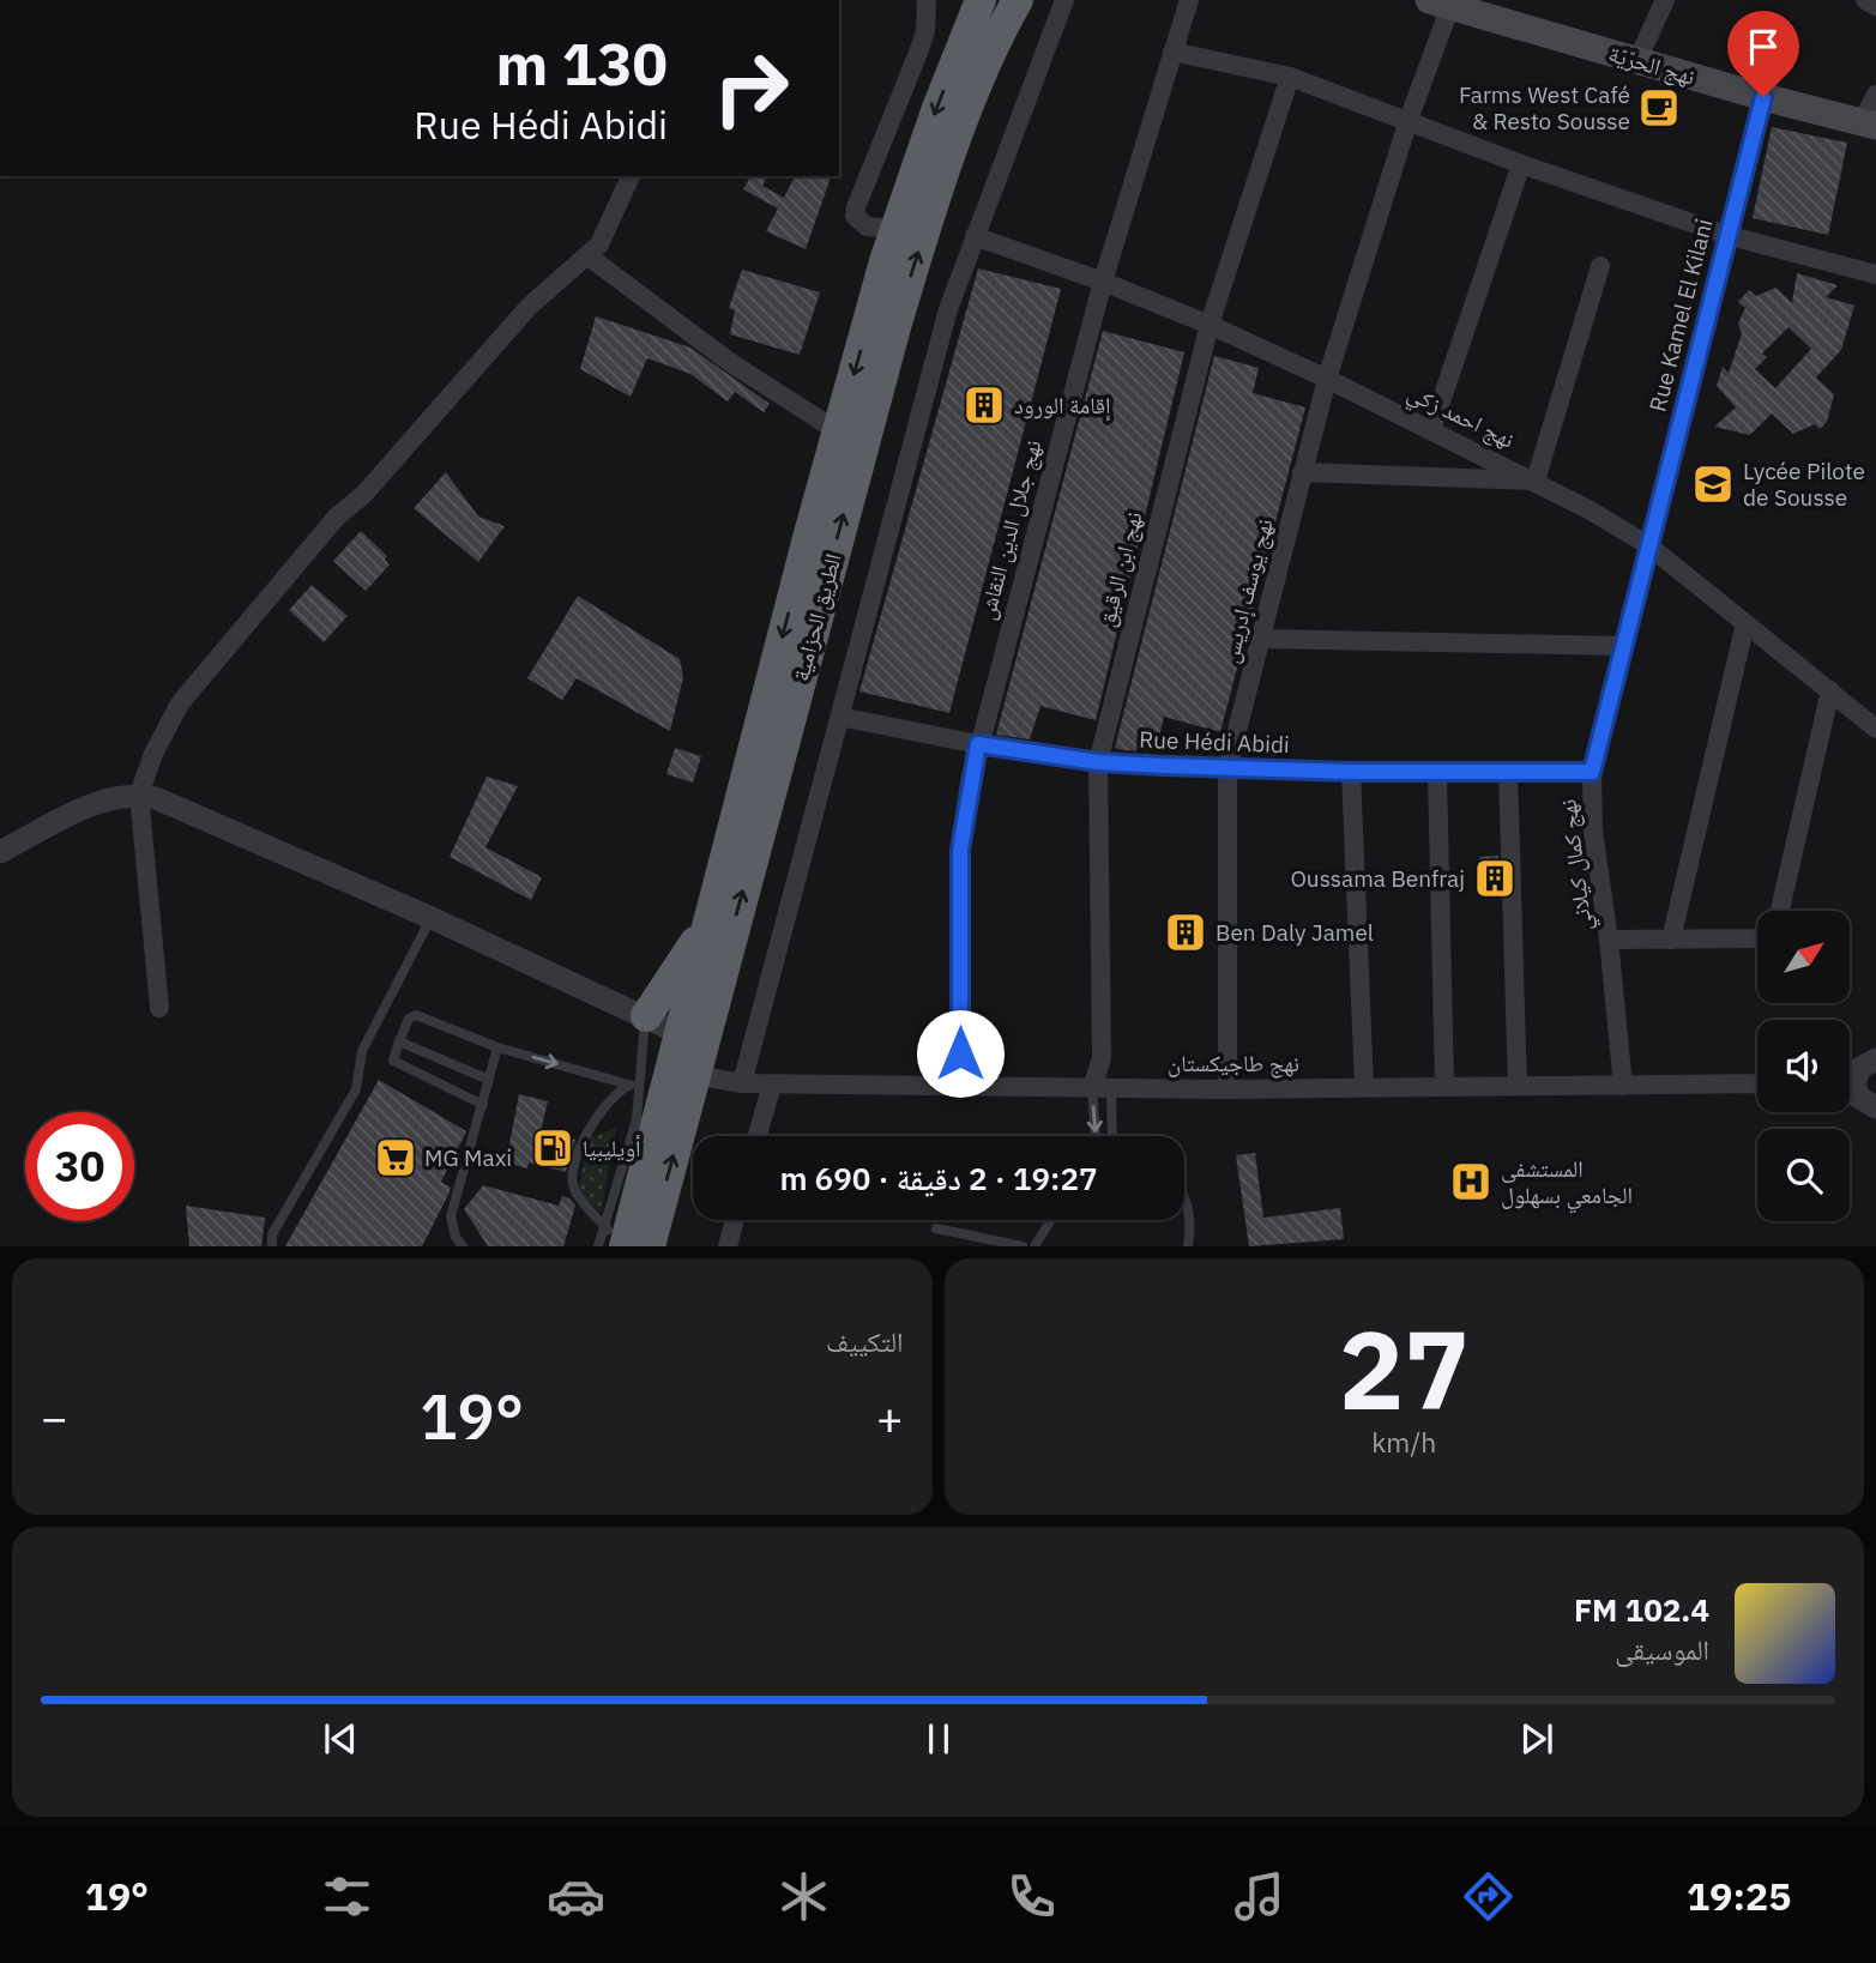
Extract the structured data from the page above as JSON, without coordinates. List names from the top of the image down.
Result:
{
  "streets": {
    "highway": ["الطريق الحزامية"],
    "main road": ["نهج الحرّيّة"],
    "street": [
      "Rue Kamel El Kilani",
      "نهج احمد زكي",
      "نهج جلال الدين النقاش",
      "نهج ابن الرقيق",
      "نهج يوسف إدريس",
      "Rue Hédi Abidi",
      "نهج كمال كيلاني",
      "نهج طاجيكستان"
    ]
  },
  "crossings": [
    ["نهج الحرّيّة", "Rue Kamel El Kilani"],
    ["نهج الحرّيّة", "نهج يوسف إدريس"],
    ["Rue Kamel El Kilani", "نهج احمد زكي"],
    ["Rue Kamel El Kilani", "نهج كمال كيلاني"],
    ["نهج احمد زكي", "نهج جلال الدين النقاش"],
    ["نهج احمد زكي", "نهج ابن الرقيق"],
    ["نهج احمد زكي", "نهج يوسف إدريس"],
    ["نهج احمد زكي", "نهج كمال كيلاني"],
    ["نهج جلال الدين النقاش", "Rue Hédi Abidi"],
    ["نهج جلال الدين النقاش", "نهج طاجيكستان"],
    ["نهج ابن الرقيق", "Rue Hédi Abidi"],
    ["نهج ابن الرقيق", "نهج طاجيكستان"],
    ["نهج يوسف إدريس", "Rue Hédi Abidi"],
    ["نهج يوسف إدريس", "نهج طاجيكستان"],
    ["الطريق الحزامية", "نهج طاجيكستان"],
    ["Rue Hédi Abidi", "نهج كمال كيلاني"],
    ["نهج كمال كيلاني", "نهج طاجيكستان"]
  ],
  "places": {
    "cafe": ["Farms West Café & Resto Sousse"],
    "building": ["إقامة الورود", "Oussama Benfraj", "Ben Daly Jamel"],
    "school or university": ["Lycée Pilote de Sousse"],
    "fuel station": ["أويليبيا"],
    "supermarket": ["MG Maxi"],
    "hospital": ["المستشفى الجامعي بسهلول"]
  },
  "north": "top right",
  "page": {
    "turn": ["130 m", "Rue Hédi Abidi"],
    "limit": "30",
    "trip": "19:27 · 2 دقيقة · 690 m",
    "tile": [
      ["27", "km/h"],
      "التكييف"
    ],
    "heat": ["−", "19°", "+"],
    "song": ["102.4 FM", "الموسيقى"],
    "tabs": ["19:25", "19°"]
  }
}
